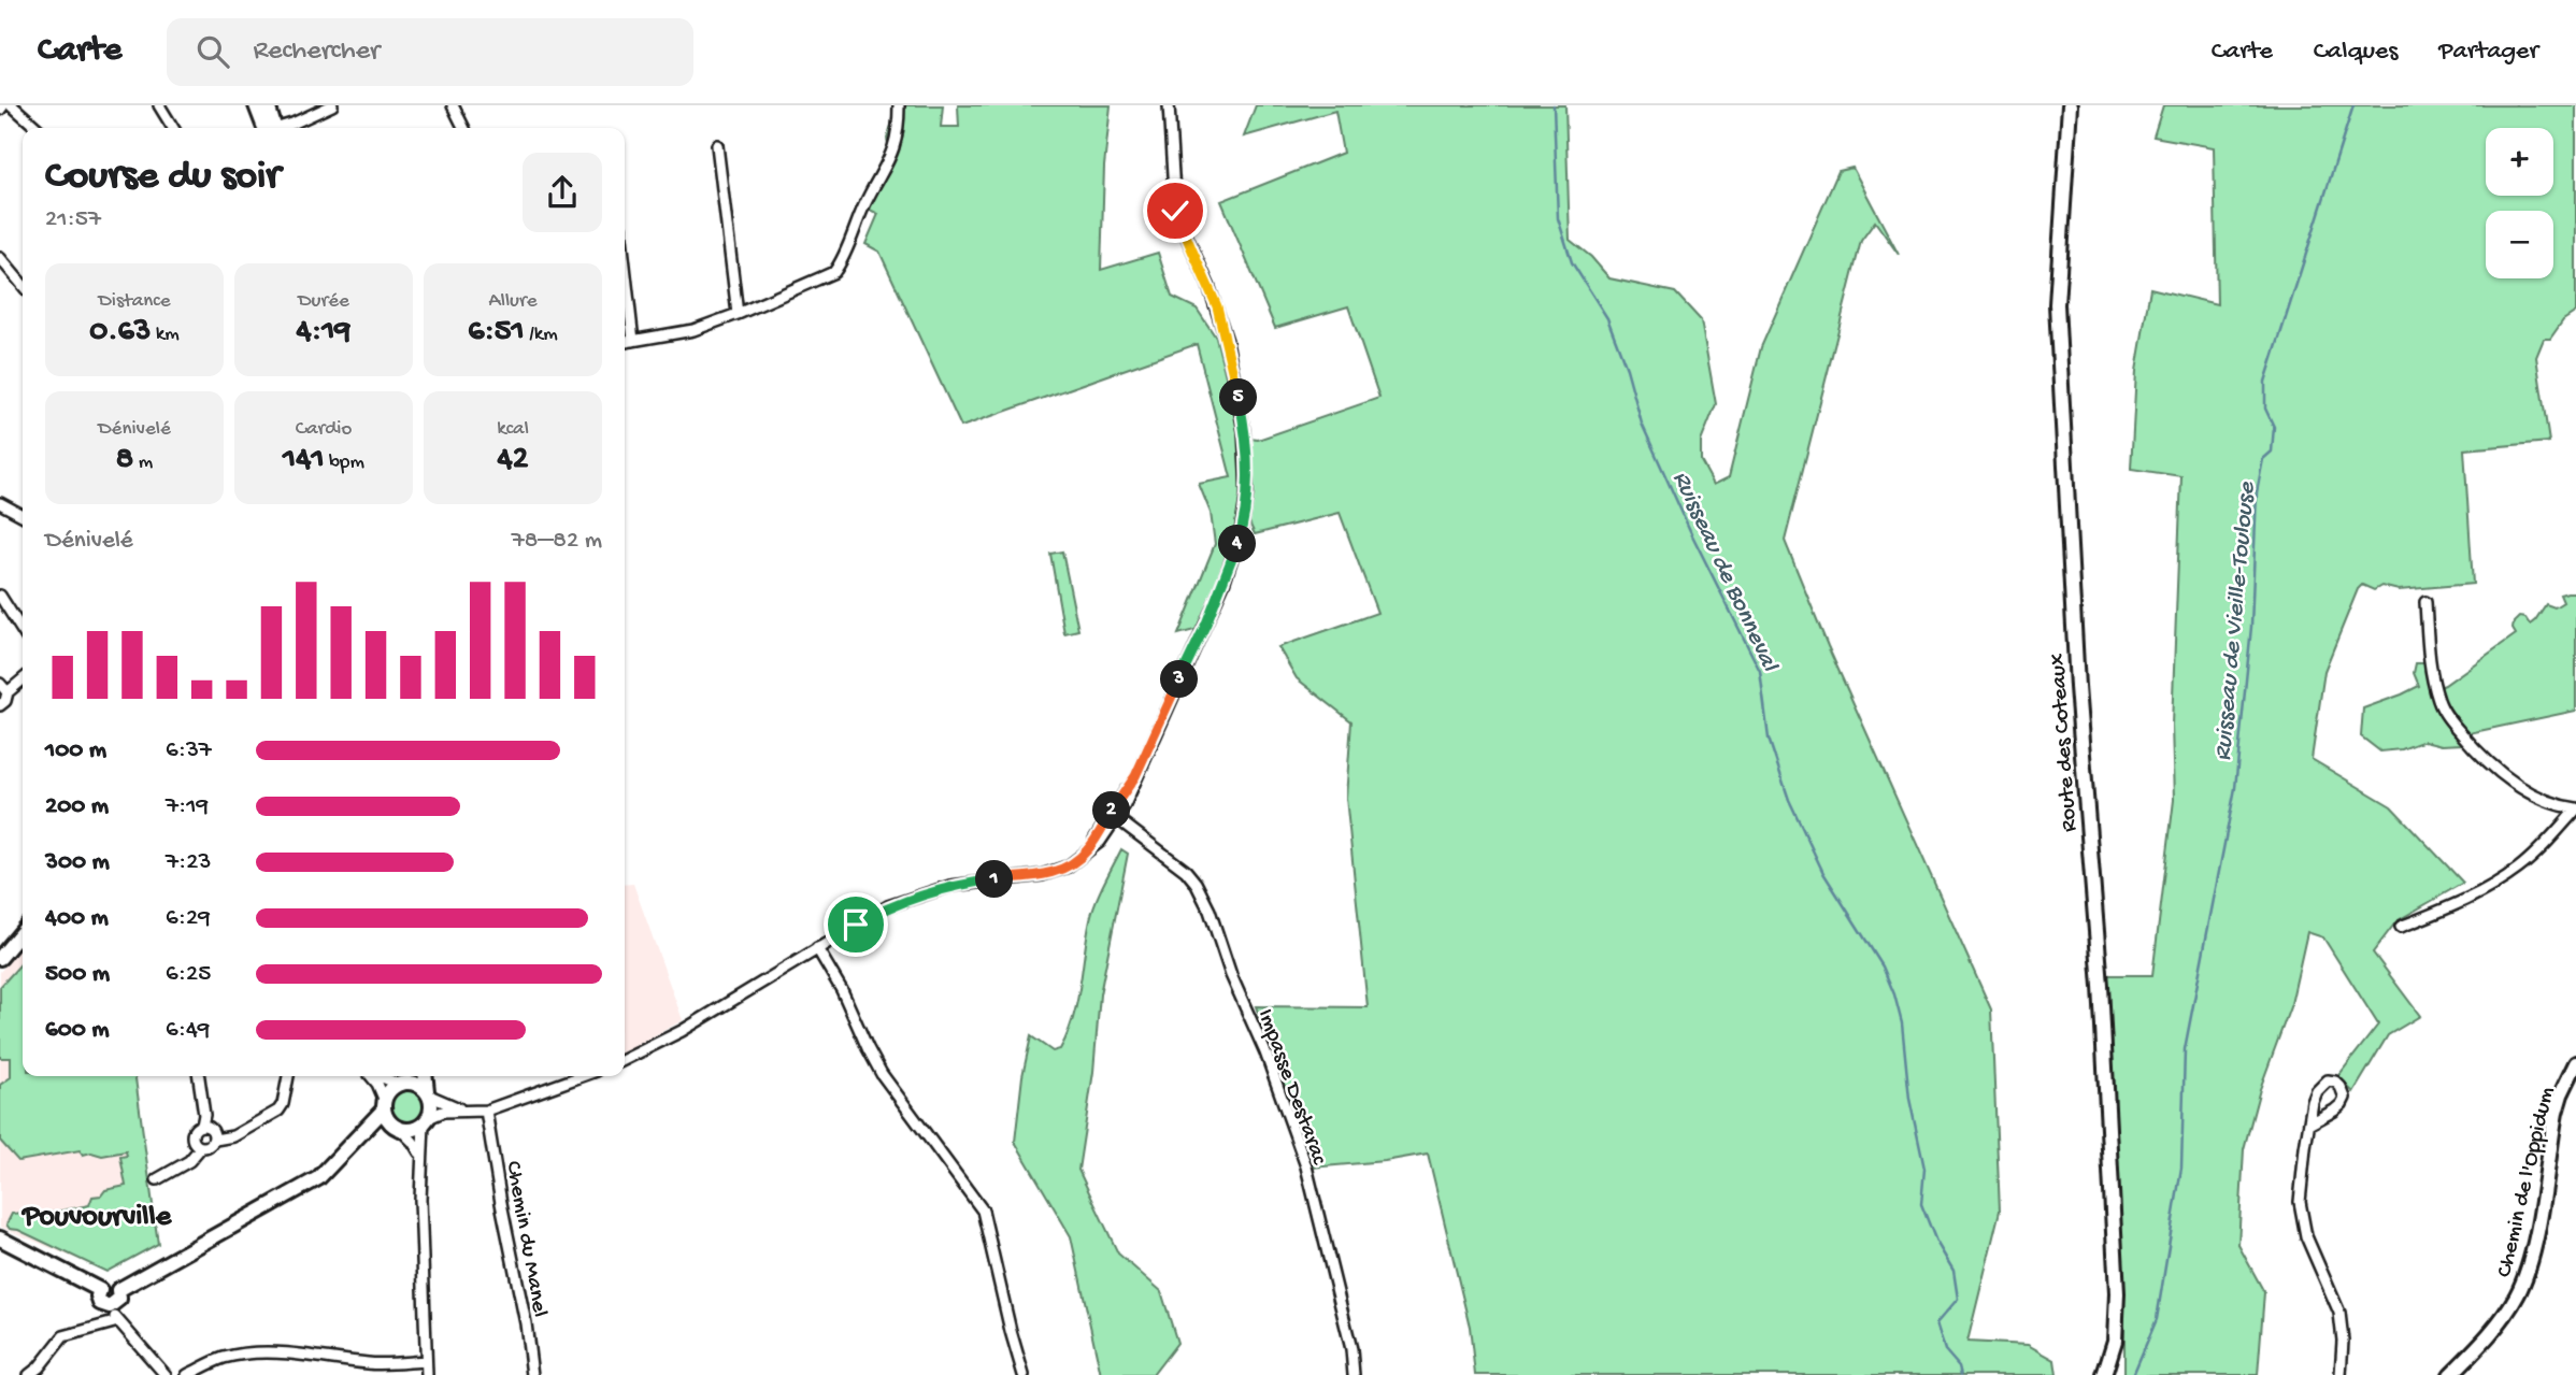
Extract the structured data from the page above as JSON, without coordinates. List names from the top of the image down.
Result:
{
  "streets": {
    "street": [
      "Route des Coteaux",
      "Impasse Destarac",
      "Chemin de l'Oppidum",
      "Chemin du Manel"
    ]
  },
  "districts": ["Pouvourville"],
  "water": ["Ruisseau de Bonneval", "Ruisseau de Vieille-Toulouse"],
  "page": {
    "header": "Carte",
    "search": "Rechercher",
    "nav": ["Carte", "Calques", "Partager"],
    "map_buttons": ["+", "−"],
    "heading": ["Course du soir", "21:57"],
    "stats": [
      ["Distance", "0.63 km"],
      ["Durée", "4:19"],
      ["Allure", "6:51 /km"],
      ["Dénivelé", "8 m"],
      ["Cardio", "141 bpm"],
      ["kcal", "42"]
    ],
    "pins": [
      "5",
      "4",
      "3",
      "2",
      "1"
    ],
    "chart": ["Dénivelé", "78–82 m"],
    "list": [
      {
        "name": "100 m",
        "note": "6:37"
      },
      {
        "name": "200 m",
        "note": "7:19"
      },
      {
        "name": "300 m",
        "note": "7:23"
      },
      {
        "name": "400 m",
        "note": "6:29"
      },
      {
        "name": "500 m",
        "note": "6:25"
      },
      {
        "name": "600 m",
        "note": "6:49"
      }
    ]
  }
}
